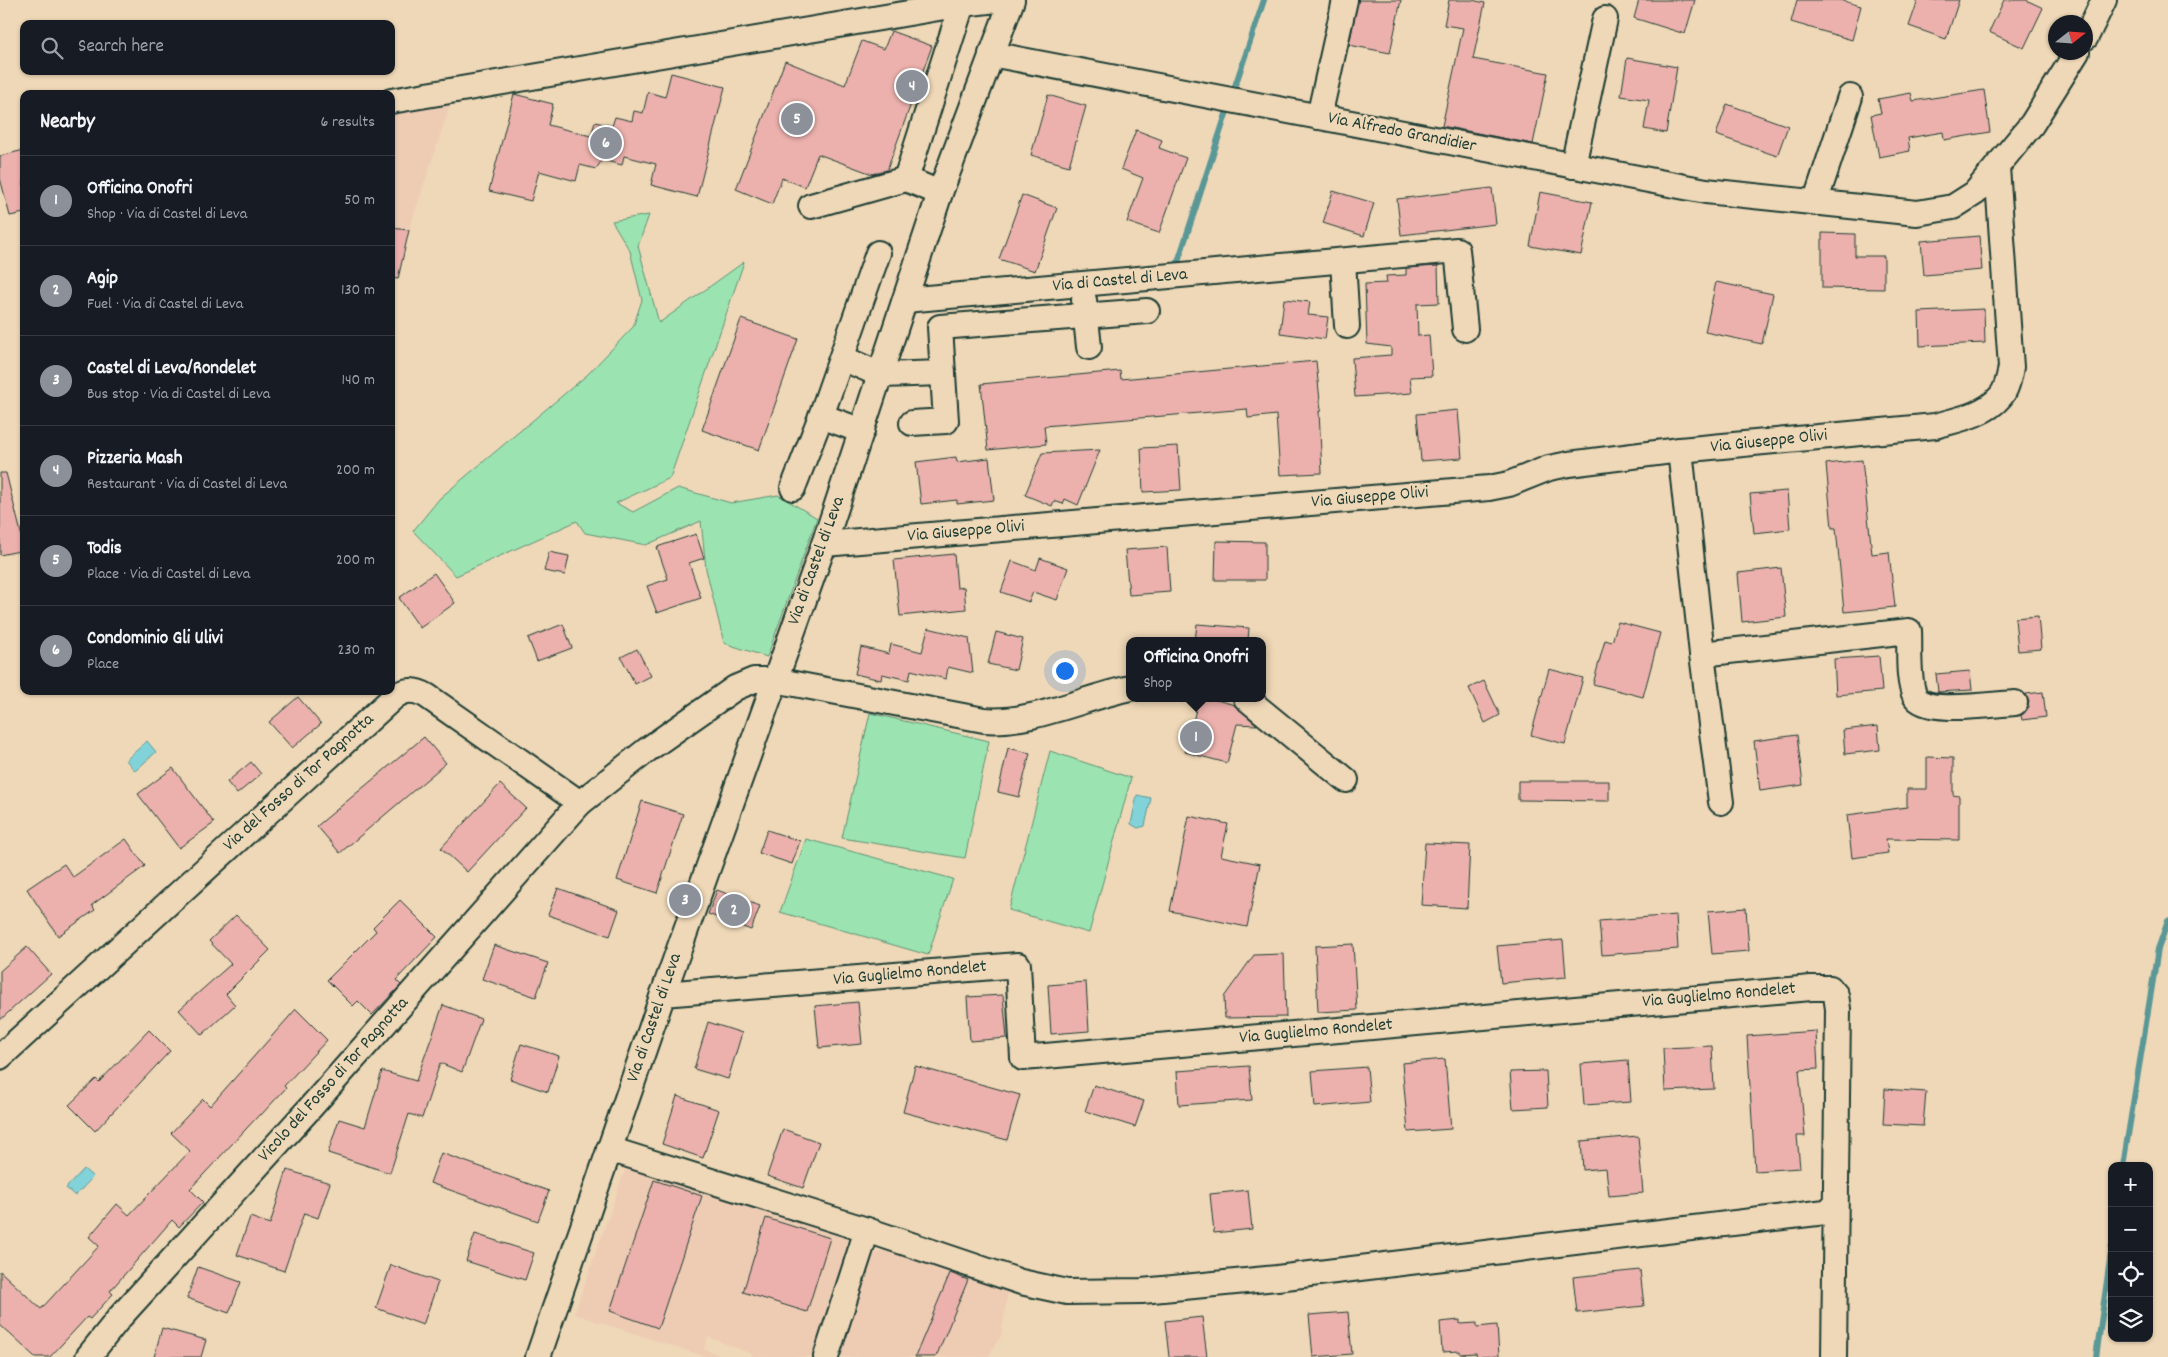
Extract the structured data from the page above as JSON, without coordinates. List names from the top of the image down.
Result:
{
  "streets": {
    "street": [
      "Via Alfredo Grandidier",
      "Via di Castel di Leva",
      "Via Giuseppe Olivi",
      "Via del Fosso di Tor Pagnotta",
      "Via Guglielmo Rondelet",
      "Vicolo del Fosso di Tor Pagnotta"
    ]
  },
  "crossings": [
    ["Via Alfredo Grandidier", "Via di Castel di Leva"],
    ["Via Alfredo Grandidier", "Via Giuseppe Olivi"],
    ["Via di Castel di Leva", "Via Giuseppe Olivi"],
    ["Via di Castel di Leva", "Via Guglielmo Rondelet"],
    ["Via del Fosso di Tor Pagnotta", "Vicolo del Fosso di Tor Pagnotta"]
  ],
  "north": "right",
  "page": {
    "search": "Search here",
    "pins": [
      "4",
      "5",
      "6",
      "1",
      "3",
      "2"
    ],
    "heading": ["Nearby", "6 results"],
    "list": [
      {
        "mark": "1",
        "name": "Officina Onofri",
        "note": "Shop · Via di Castel di Leva",
        "value": "50 m"
      },
      {
        "mark": "2",
        "name": "Agip",
        "note": "Fuel · Via di Castel di Leva",
        "value": "130 m"
      },
      {
        "mark": "3",
        "name": "Castel di Leva/Rondelet",
        "note": "Bus stop · Via di Castel di Leva",
        "value": "140 m"
      },
      {
        "mark": "4",
        "name": "Pizzeria Mash",
        "note": "Restaurant · Via di Castel di Leva",
        "value": "200 m"
      },
      {
        "mark": "5",
        "name": "Todis",
        "note": "Place · Via di Castel di Leva",
        "value": "200 m"
      },
      {
        "mark": "6",
        "name": "Condominio Gli Ulivi",
        "note": "Place",
        "value": "230 m"
      }
    ],
    "popup": ["Officina Onofri", "Shop"],
    "map_buttons": ["+", "−"]
  }
}
